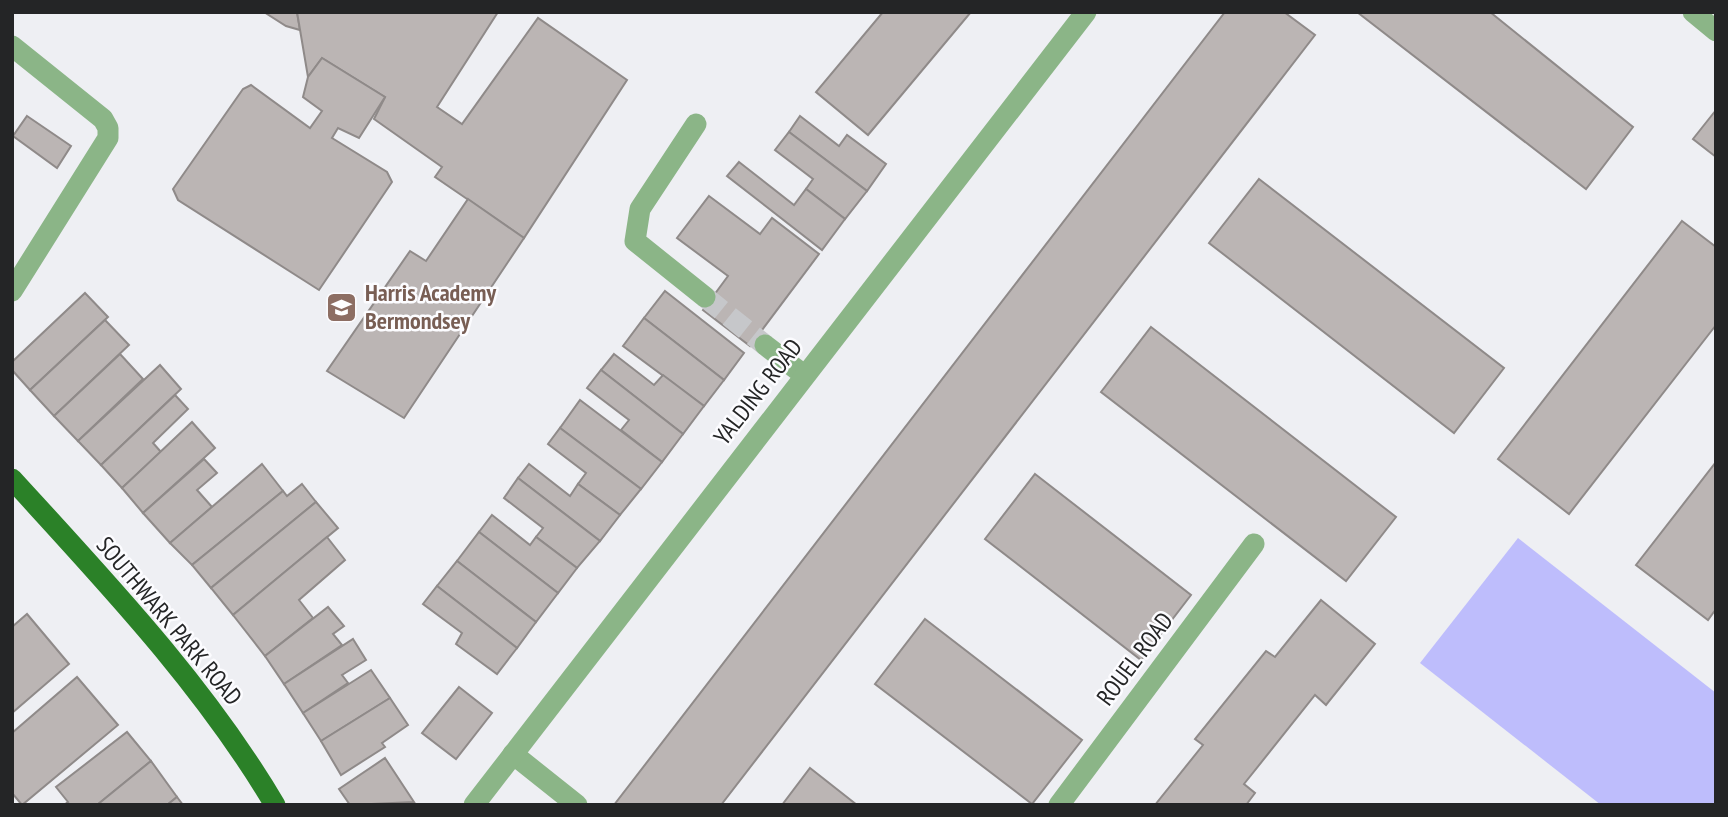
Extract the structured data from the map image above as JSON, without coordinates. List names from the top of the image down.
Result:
{
  "streets": {
    "main road": ["SOUTHWARK PARK ROAD"],
    "street": ["YALDING ROAD", "ROUEL ROAD"]
  },
  "places": {
    "school or university": ["Harris Academy Bermondsey"]
  }
}
